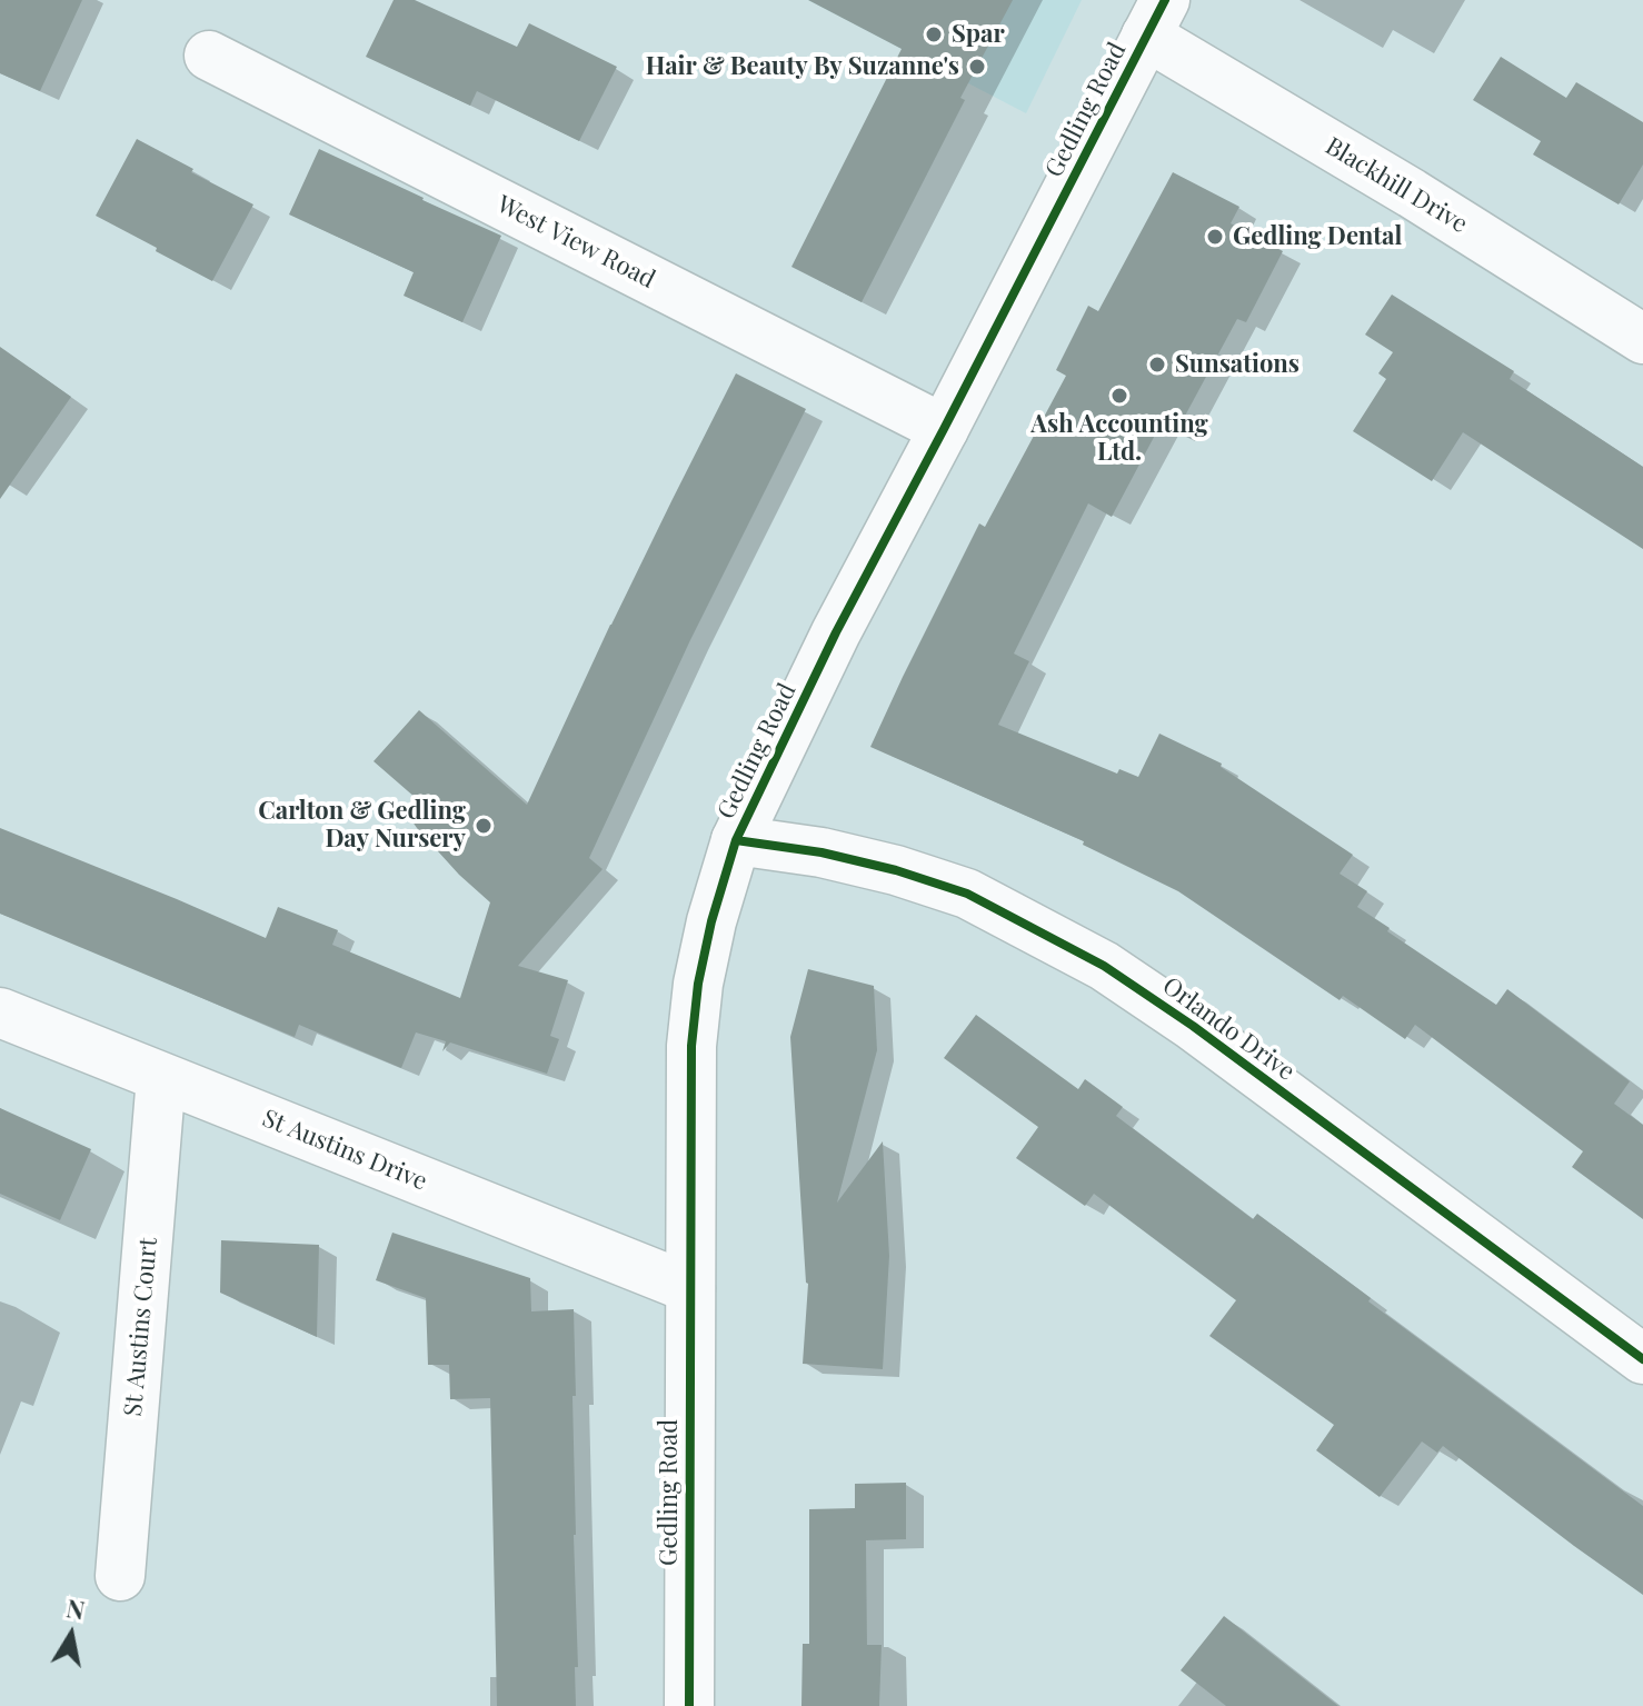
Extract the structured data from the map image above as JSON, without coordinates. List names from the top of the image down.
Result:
{
  "streets": {
    "street": [
      "Gedling Road",
      "Blackhill Drive",
      "West View Road",
      "Orlando Drive",
      "St Austins Drive",
      "St Austins Court"
    ]
  },
  "crossings": [
    ["Gedling Road", "Blackhill Drive"],
    ["Gedling Road", "West View Road"],
    ["Gedling Road", "Orlando Drive"],
    ["Gedling Road", "St Austins Drive"],
    ["St Austins Drive", "St Austins Court"]
  ],
  "places": [
    "Spar",
    "Hair & Beauty By Suzanne's",
    "Gedling Dental",
    "Sunsations",
    "Ash Accounting Ltd.",
    "Carlton & Gedling Day Nursery"
  ],
  "north": "top"
}
